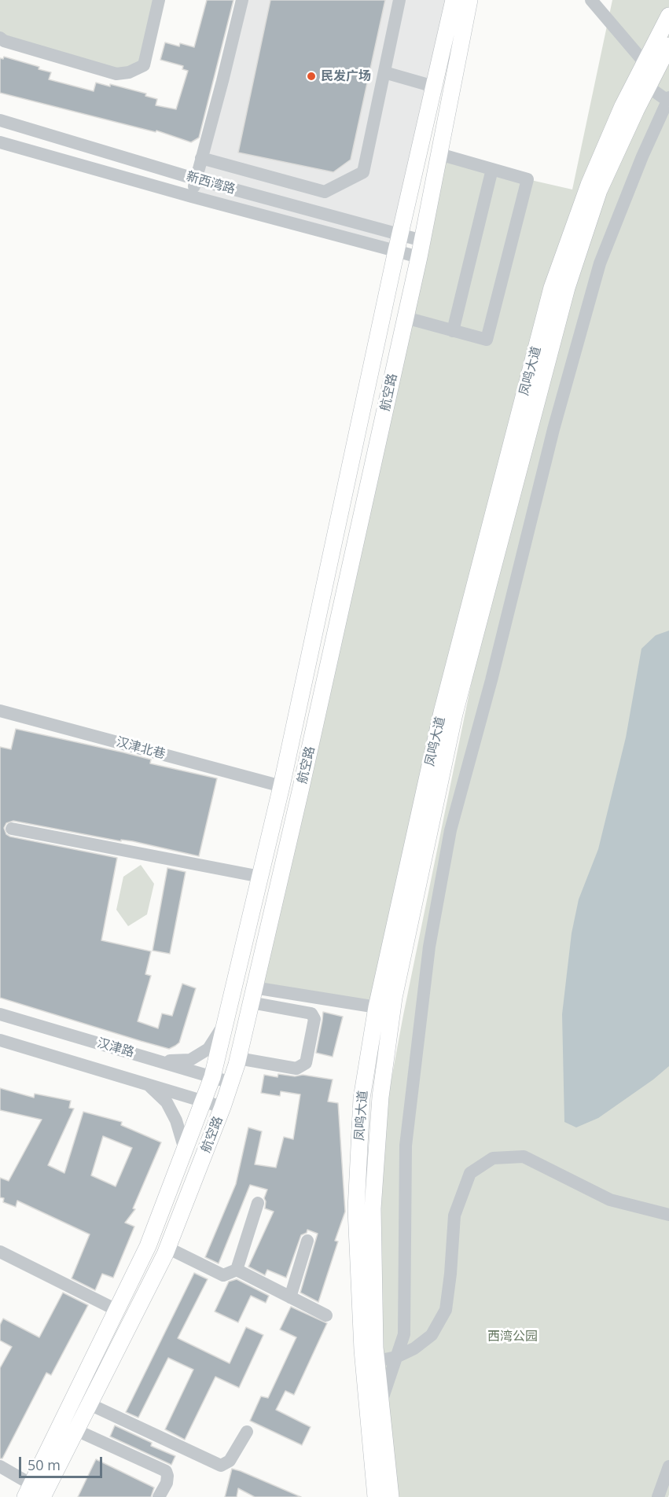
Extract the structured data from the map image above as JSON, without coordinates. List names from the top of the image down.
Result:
{
  "streets": {
    "main road": ["凤鸣大道", "航空路"],
    "street": ["新西湾路", "汉津北巷", "汉津路"]
  },
  "crossings": [
    ["新西湾路", "航空路"],
    ["航空路", "汉津北巷"],
    ["航空路", "汉津路"]
  ],
  "parks": ["西湾公园"],
  "places": ["民发广场"],
  "scale_bar": "50 m"
}
